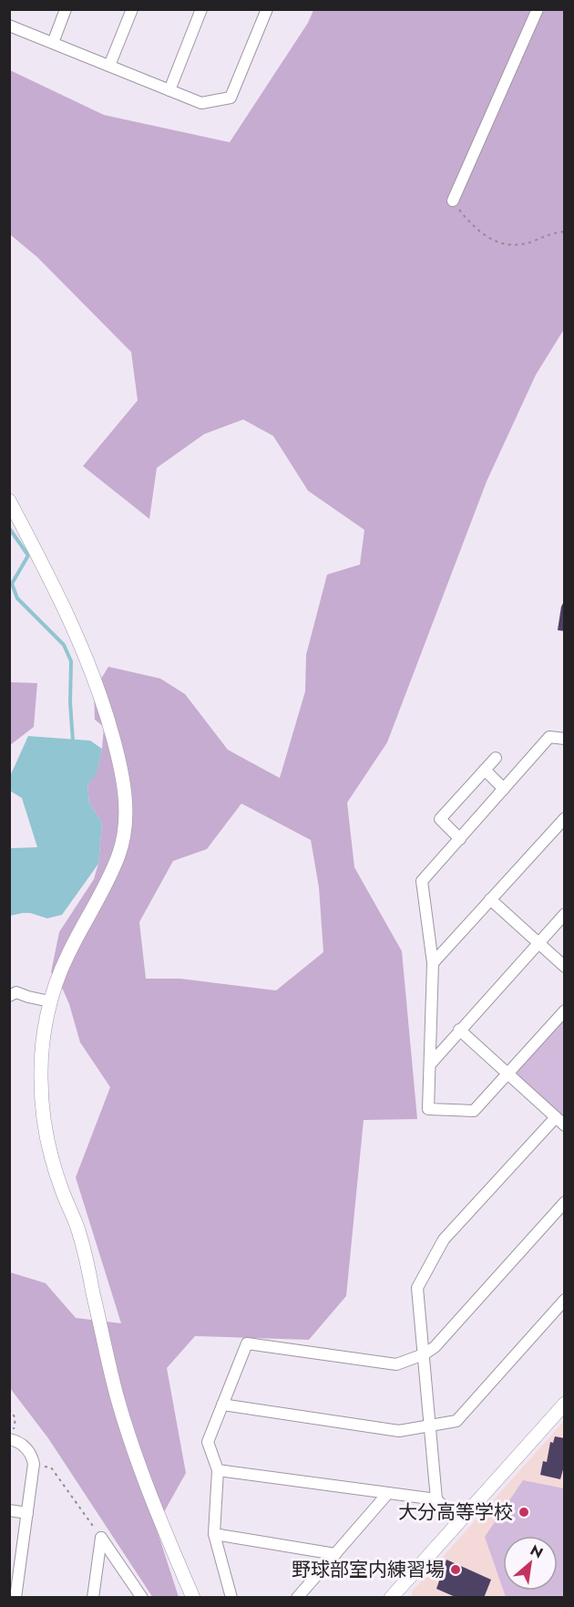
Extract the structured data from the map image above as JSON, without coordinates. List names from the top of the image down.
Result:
{
  "places": ["大分高等学校", "野球部室内練習場"],
  "north": "top right"
}
